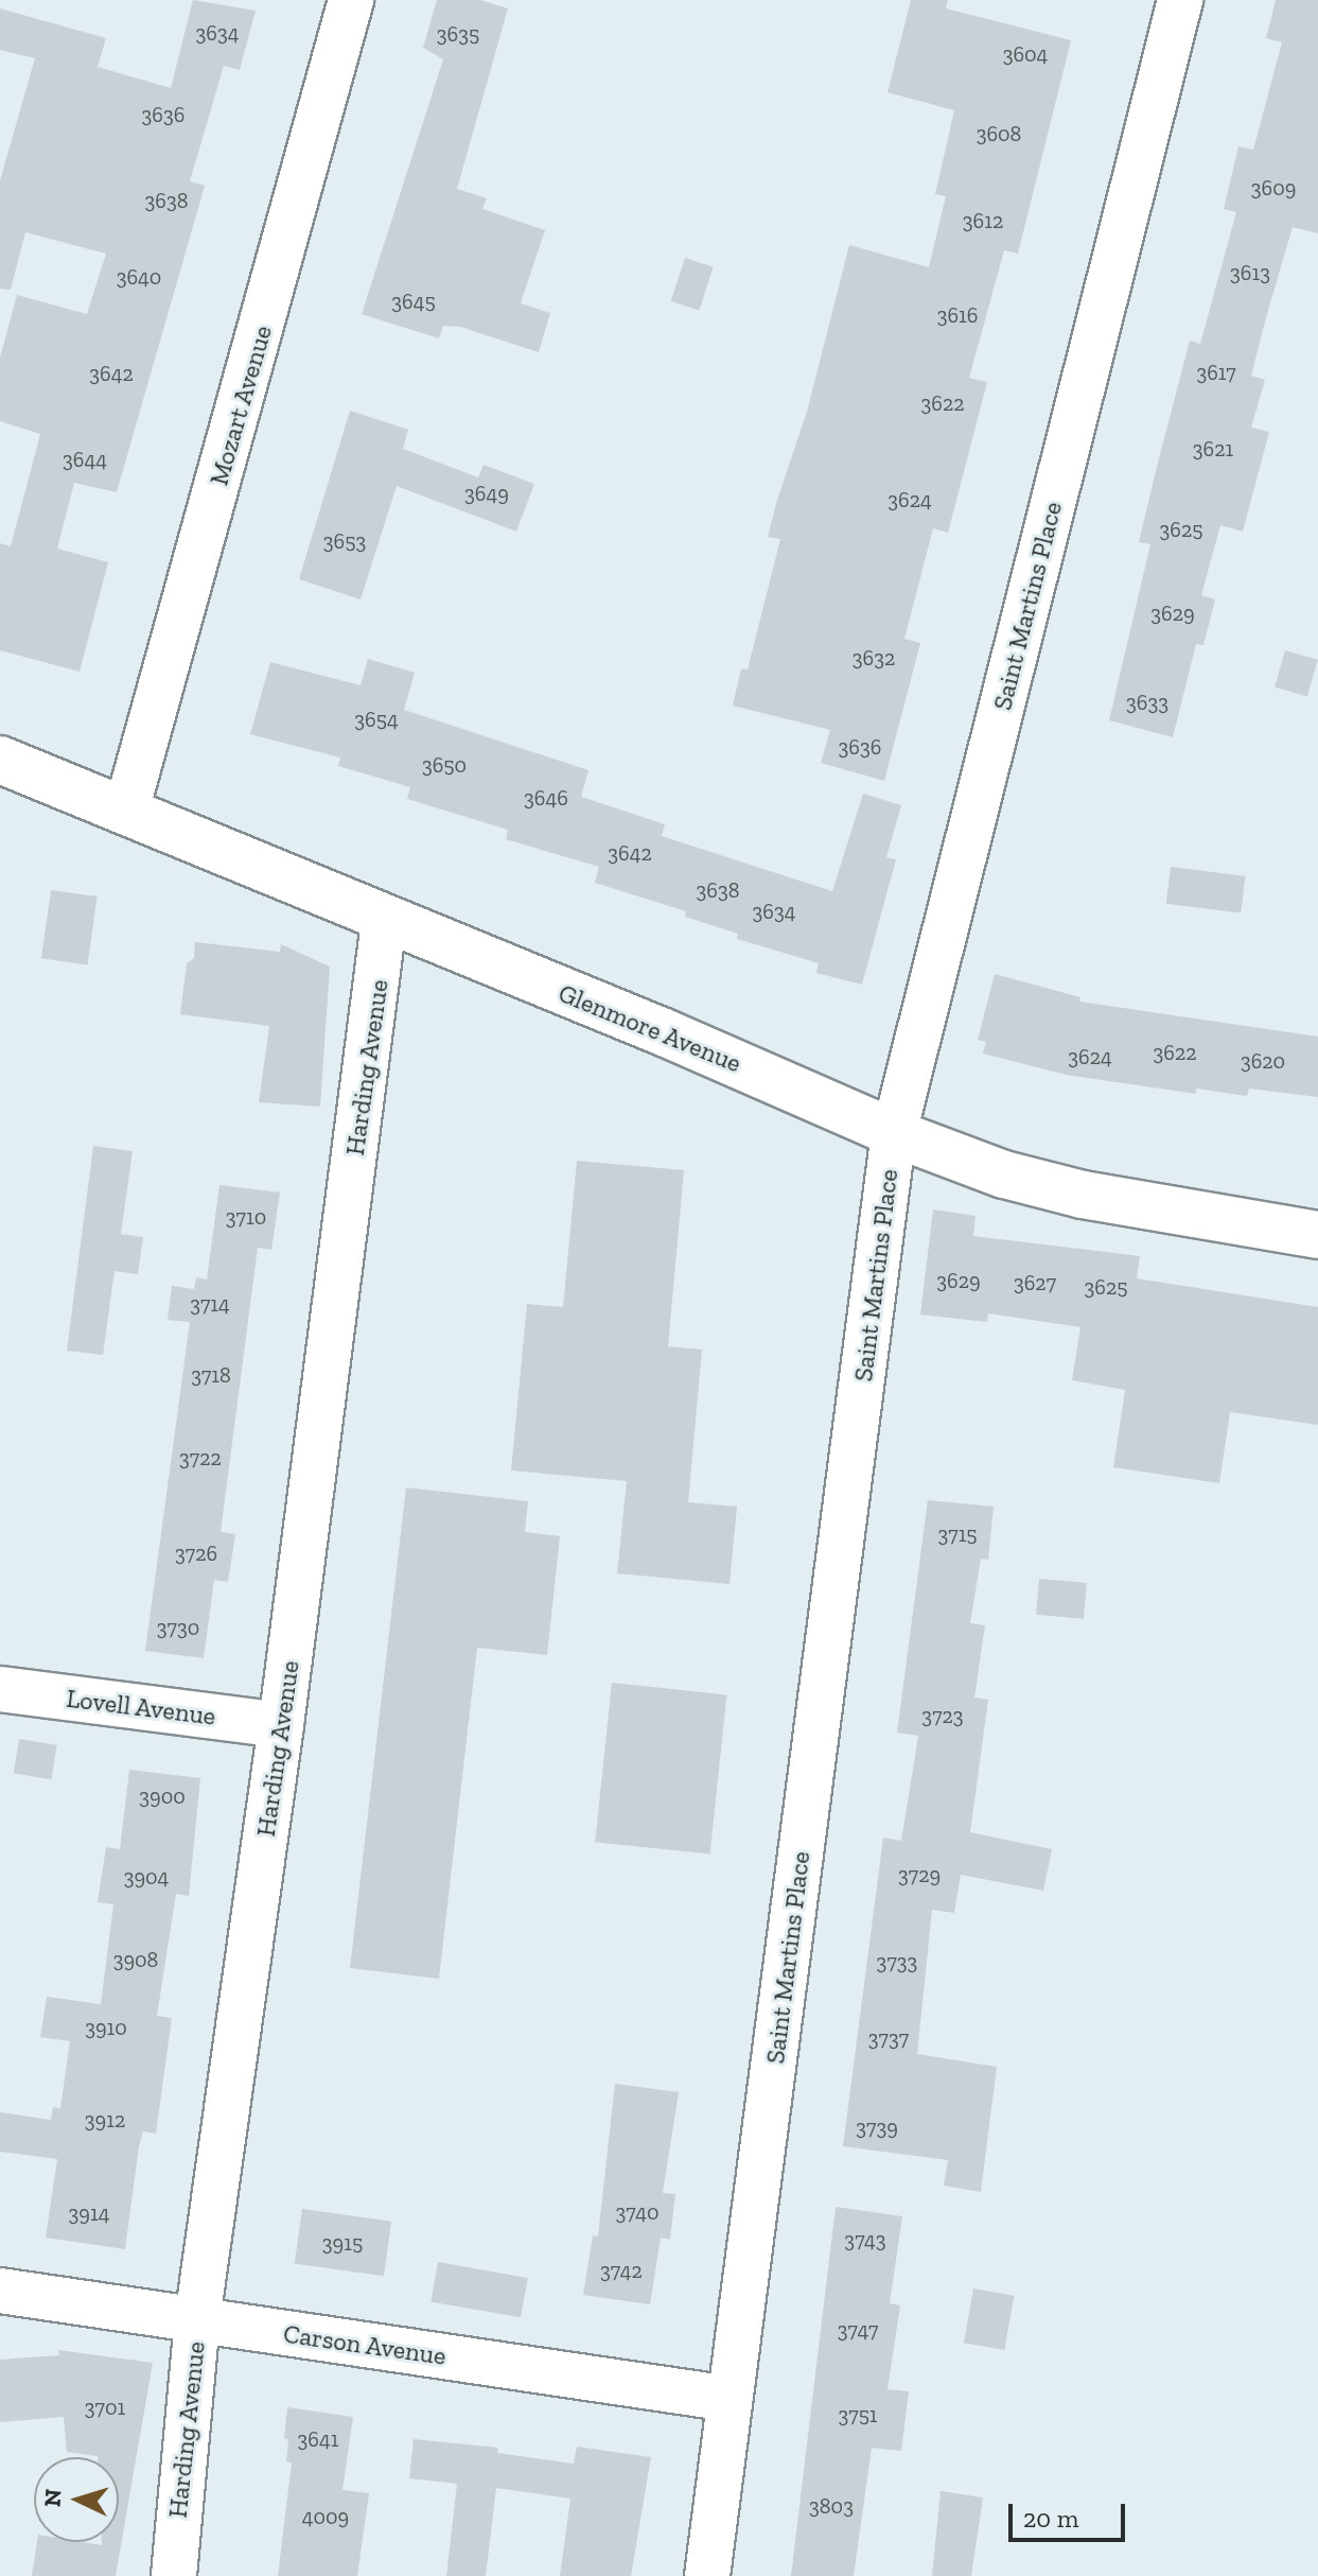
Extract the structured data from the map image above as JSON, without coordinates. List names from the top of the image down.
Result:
{
  "streets": {
    "street": [
      "Mozart Avenue",
      "Saint Martins Place",
      "Glenmore Avenue",
      "Harding Avenue",
      "Lovell Avenue",
      "Carson Avenue"
    ]
  },
  "crossings": [
    ["Mozart Avenue", "Glenmore Avenue"],
    ["Saint Martins Place", "Glenmore Avenue"],
    ["Saint Martins Place", "Carson Avenue"],
    ["Glenmore Avenue", "Harding Avenue"],
    ["Harding Avenue", "Lovell Avenue"],
    ["Harding Avenue", "Carson Avenue"]
  ],
  "house_numbers": [
    "3634",
    "3635",
    "3604",
    "3636",
    "3608",
    "3609",
    "3638",
    "3612",
    "3613",
    "3640",
    "3645",
    "3616",
    "3617",
    "3642",
    "3622",
    "3621",
    "3644",
    "3649",
    "3624",
    "3625",
    "3653",
    "3629",
    "3632",
    "3633",
    "3654",
    "3636",
    "3650",
    "3646",
    "3642",
    "3638",
    "3634",
    "3622",
    "3624",
    "3620",
    "3710",
    "3629",
    "3627",
    "3625",
    "3714",
    "3718",
    "3722",
    "3715",
    "3726",
    "3730",
    "3723",
    "3900",
    "3729",
    "3904",
    "3908",
    "3733",
    "3910",
    "3737",
    "3912",
    "3739",
    "3740",
    "3914",
    "3743",
    "3915",
    "3742",
    "3747",
    "3701",
    "3751",
    "3641",
    "3803",
    "4009"
  ],
  "scale_bar": "20 m",
  "north": "left"
}
